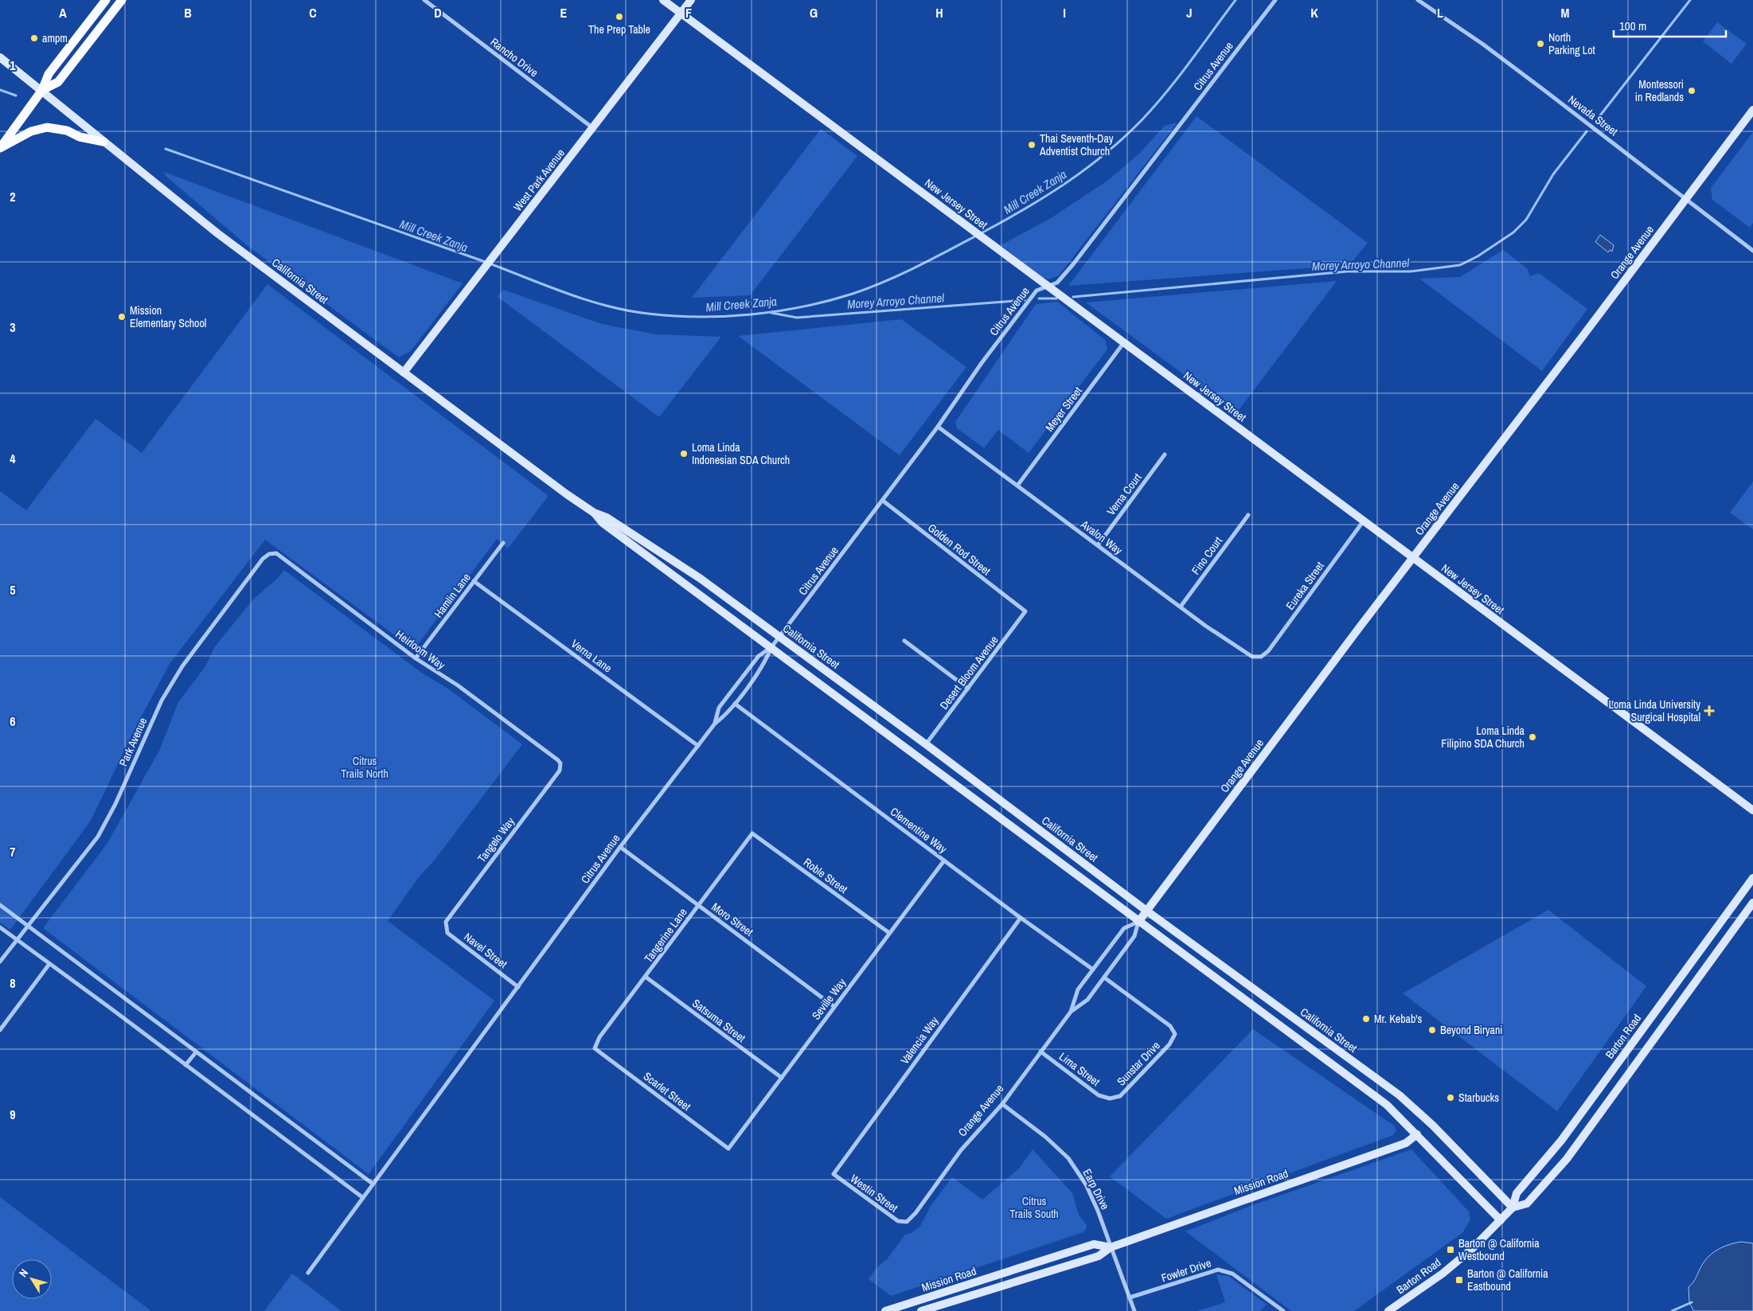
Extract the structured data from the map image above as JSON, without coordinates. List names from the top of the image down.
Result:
{
  "streets": {
    "main road": [
      "West Park Avenue",
      "New Jersey Street",
      "Orange Avenue",
      "California Street",
      "Barton Road",
      "Mission Road"
    ],
    "street": [
      "Rancho Drive",
      "Citrus Avenue",
      "Nevada Street",
      "Meyer Street",
      "Verna Court",
      "Avalon Way",
      "Golden Rod Street",
      "Fino Court",
      "Eureka Street",
      "Hamlin Lane",
      "Heirloom Way",
      "Verna Lane",
      "Desert Bloom Avenue",
      "Park Avenue",
      "Clementine Way",
      "Tangelo Way",
      "Roble Street",
      "Moro Street",
      "Tangerine Lane",
      "Navel Street",
      "Seville Way",
      "Satsuma Street",
      "Valencia Way",
      "Sunstar Drive",
      "Lima Street",
      "Scarlet Street",
      "Earp Drive",
      "Westin Street",
      "Fowler Drive"
    ]
  },
  "crossings": [
    ["Rancho Drive", "West Park Avenue"],
    ["Citrus Avenue", "New Jersey Street"],
    ["Citrus Avenue", "California Street"],
    ["Citrus Avenue", "Avalon Way"],
    ["Citrus Avenue", "Golden Rod Street"],
    ["Citrus Avenue", "Verna Lane"],
    ["Citrus Avenue", "Clementine Way"],
    ["Citrus Avenue", "Moro Street"],
    ["Citrus Avenue", "Navel Street"],
    ["Nevada Street", "Orange Avenue"],
    ["West Park Avenue", "New Jersey Street"],
    ["West Park Avenue", "California Street"],
    ["New Jersey Street", "Orange Avenue"],
    ["New Jersey Street", "Meyer Street"],
    ["New Jersey Street", "Eureka Street"],
    ["Orange Avenue", "California Street"],
    ["Orange Avenue", "Clementine Way"],
    ["Orange Avenue", "Sunstar Drive"],
    ["Orange Avenue", "Lima Street"],
    ["Orange Avenue", "Earp Drive"],
    ["Orange Avenue", "Westin Street"],
    ["California Street", "Desert Bloom Avenue"],
    ["California Street", "Barton Road"],
    ["California Street", "Mission Road"],
    ["Meyer Street", "Avalon Way"],
    ["Verna Court", "Avalon Way"],
    ["Avalon Way", "Fino Court"],
    ["Avalon Way", "Eureka Street"],
    ["Golden Rod Street", "Desert Bloom Avenue"],
    ["Hamlin Lane", "Heirloom Way"],
    ["Hamlin Lane", "Verna Lane"],
    ["Heirloom Way", "Park Avenue"],
    ["Heirloom Way", "Tangelo Way"],
    ["Clementine Way", "Seville Way"],
    ["Clementine Way", "Valencia Way"],
    ["Tangelo Way", "Navel Street"],
    ["Roble Street", "Tangerine Lane"],
    ["Roble Street", "Seville Way"],
    ["Moro Street", "Tangerine Lane"],
    ["Moro Street", "Seville Way"],
    ["Tangerine Lane", "Satsuma Street"],
    ["Tangerine Lane", "Scarlet Street"],
    ["Seville Way", "Satsuma Street"],
    ["Seville Way", "Scarlet Street"],
    ["Valencia Way", "Westin Street"],
    ["Sunstar Drive", "Lima Street"],
    ["Mission Road", "Earp Drive"],
    ["Earp Drive", "Fowler Drive"]
  ],
  "water": ["Mill Creek Zanja", "Morey Arroyo Channel"],
  "parks": ["Citrus Trails North", "Citrus Trails South"],
  "places": {
    "other": [
      "The Prep Table",
      "ampm",
      "North Parking Lot",
      "Montessori in Redlands",
      "Thai Seventh-Day Adventist Church",
      "Mission Elementary School",
      "Loma Linda Indonesian SDA Church",
      "Loma Linda Filipino SDA Church",
      "Mr. Kebab's",
      "Beyond Biryani",
      "Starbucks"
    ],
    "health": ["Loma Linda University Surgical Hospital"],
    "transit": ["Barton @ California Westbound", "Barton @ California Eastbound"]
  },
  "scale_bar": "100 m",
  "north": "top left",
  "grid": {
    "columns": [
      "A",
      "B",
      "C",
      "D",
      "E",
      "F",
      "G",
      "H",
      "I",
      "J",
      "K",
      "L",
      "M"
    ],
    "rows": [
      "1",
      "2",
      "3",
      "4",
      "5",
      "6",
      "7",
      "8",
      "9"
    ]
  }
}
